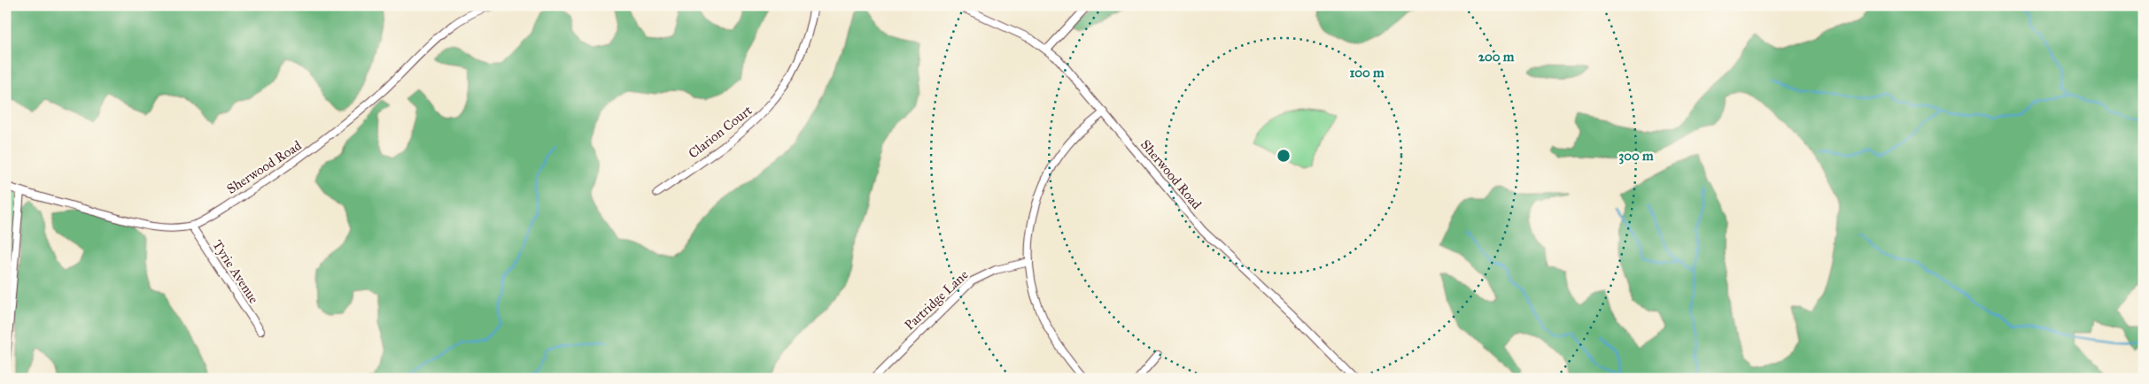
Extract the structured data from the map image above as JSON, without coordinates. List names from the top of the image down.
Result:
{
  "streets": {
    "street": [
      "Clarion Court",
      "Sherwood Road",
      "Tyrie Avenue",
      "Partridge Lane"
    ]
  },
  "crossings": [
    ["Sherwood Road", "Tyrie Avenue"]
  ],
  "rings": ["200 m", "100 m", "300 m"]
}
